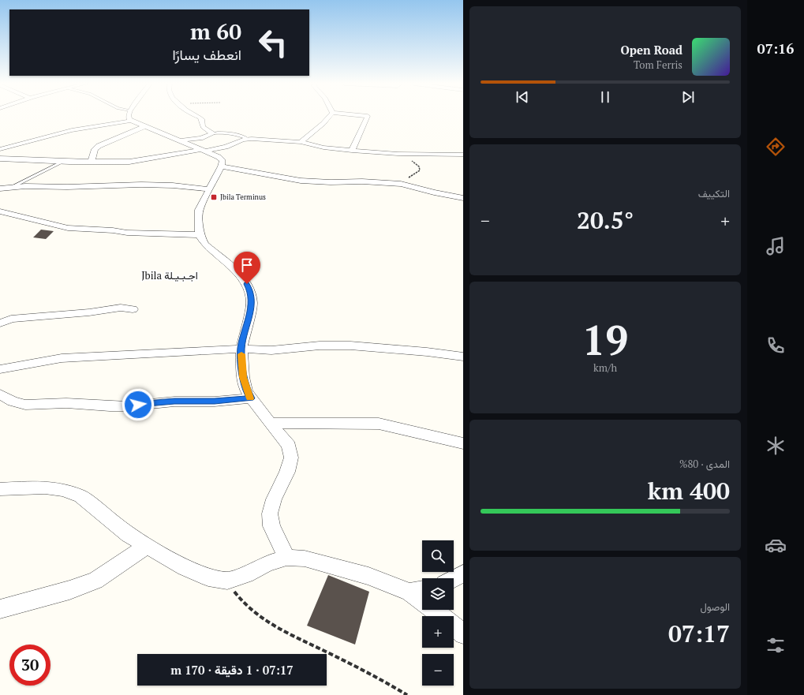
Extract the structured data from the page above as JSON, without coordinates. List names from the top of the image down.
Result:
{
  "districts": ["Jbila اجـبـيـلة"],
  "places": {
    "transit": ["Jbila Terminus"]
  },
  "page": {
    "tabs": "07:16",
    "turn": ["60 m", "انعطف يسارًا"],
    "song": ["Open Road", "Tom Ferris"],
    "tile": [
      "التكييف",
      ["19", "km/h"],
      ["المدى · 80%", "400 km"],
      ["الوصول", "07:17"]
    ],
    "heat": ["−", "20.5°", "+"],
    "map_buttons": ["+", "−"],
    "limit": "30",
    "trip": "07:17 · 1 دقيقة · 170 m"
  }
}
